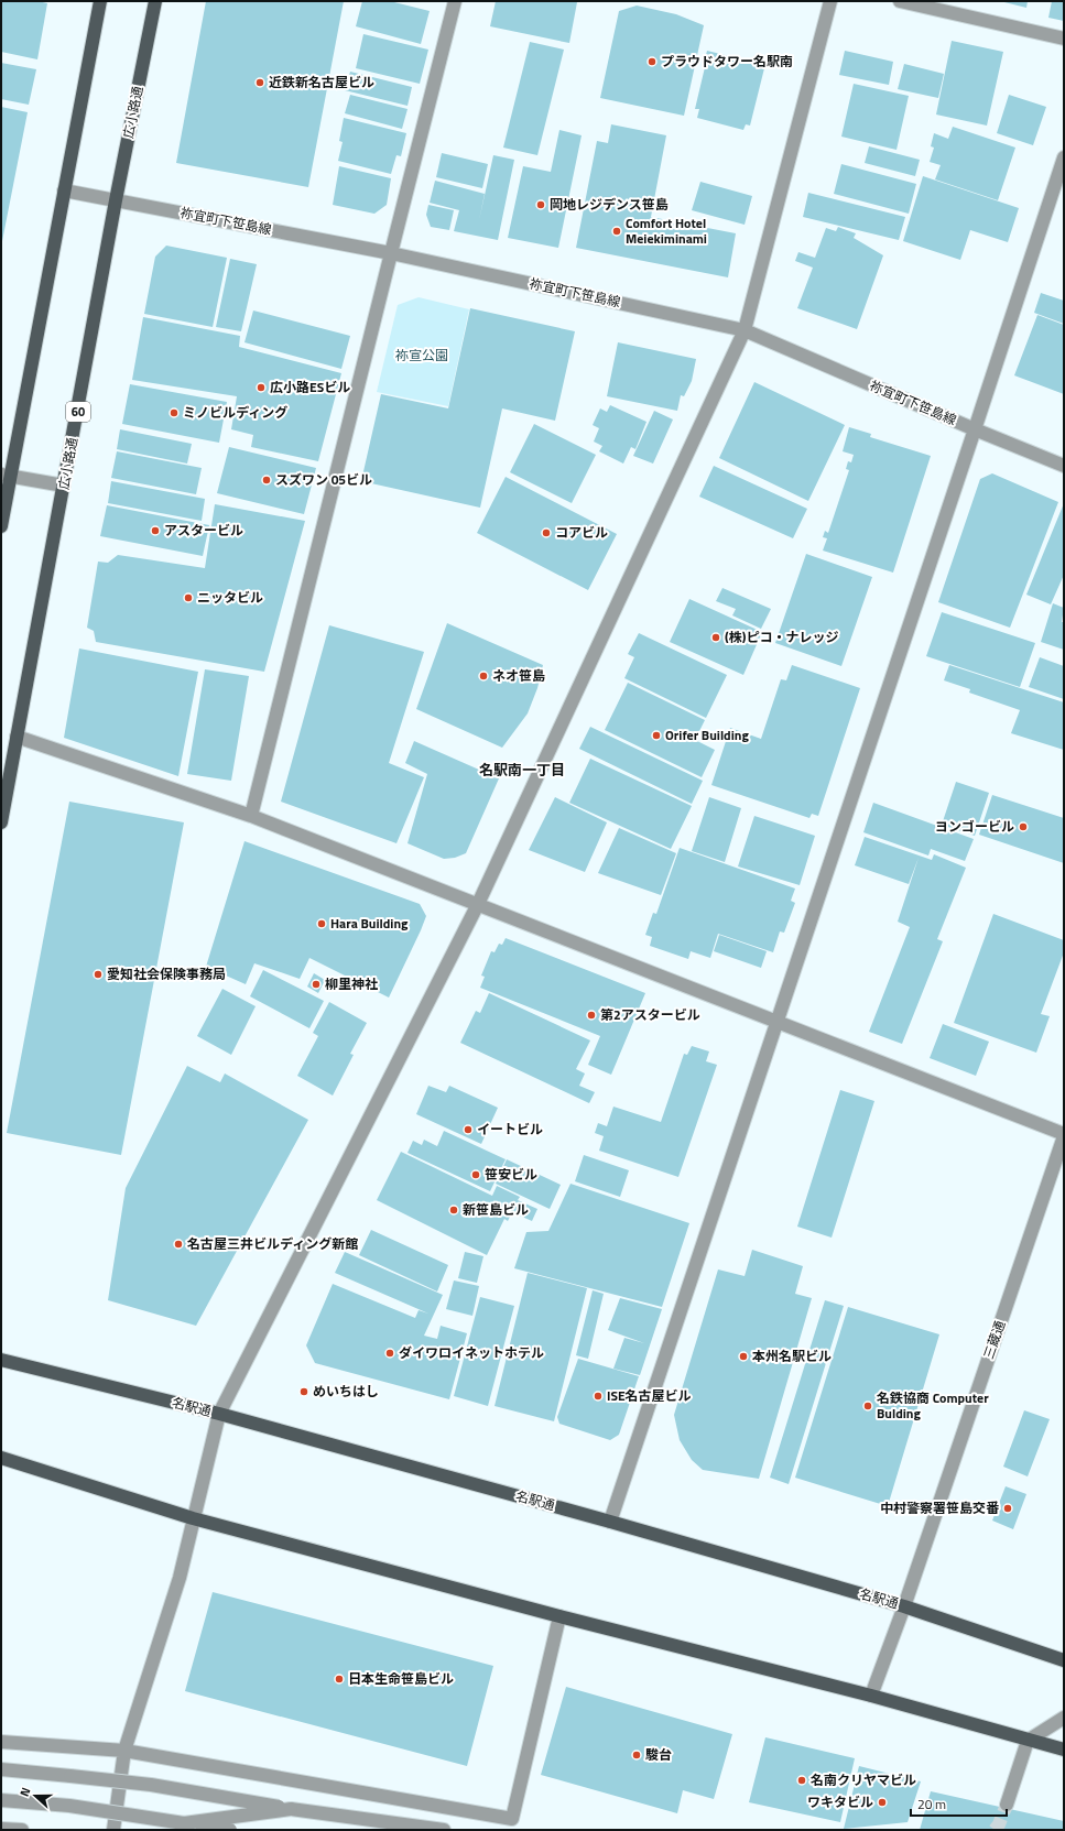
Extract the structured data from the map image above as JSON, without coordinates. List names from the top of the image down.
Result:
{
  "streets": {
    "main road": ["広小路通", "60", "名駅通"],
    "street": ["祢宜町下笹島線", "三蔵通"]
  },
  "crossings": [
    ["広小路通", "祢宜町下笹島線"],
    ["三蔵通", "名駅通"]
  ],
  "districts": ["名駅南一丁目"],
  "parks": ["祢宣公園"],
  "places": [
    "プラウドタワー名駅南",
    "近鉄新名古屋ビル",
    "岡地レジデンス笹島",
    "Comfort Hotel Meiekiminami",
    "広小路ESビル",
    "ミノビルディング",
    "スズワン 05ビル",
    "アスタービル",
    "コアビル",
    "ニッタビル",
    "(株)ピコ・ナレッジ",
    "ネオ笹島",
    "Orifer Building",
    "ヨンゴービル",
    "Hara Building",
    "愛知社会保険事務局",
    "柳里神社",
    "第2アスタービル",
    "イートビル",
    "笹安ビル",
    "新笹島ビル",
    "名古屋三井ビルディング新館",
    "ダイワロイネットホテル",
    "本州名駅ビル",
    "めいちはし",
    "ISE名古屋ビル",
    "名鉄協商 Computer Bulding",
    "中村警察署笹島交番",
    "日本生命笹島ビル",
    "駿台",
    "名南クリヤマビル",
    "ワキタビル"
  ],
  "scale_bar": "20 m",
  "north": "left"
}
